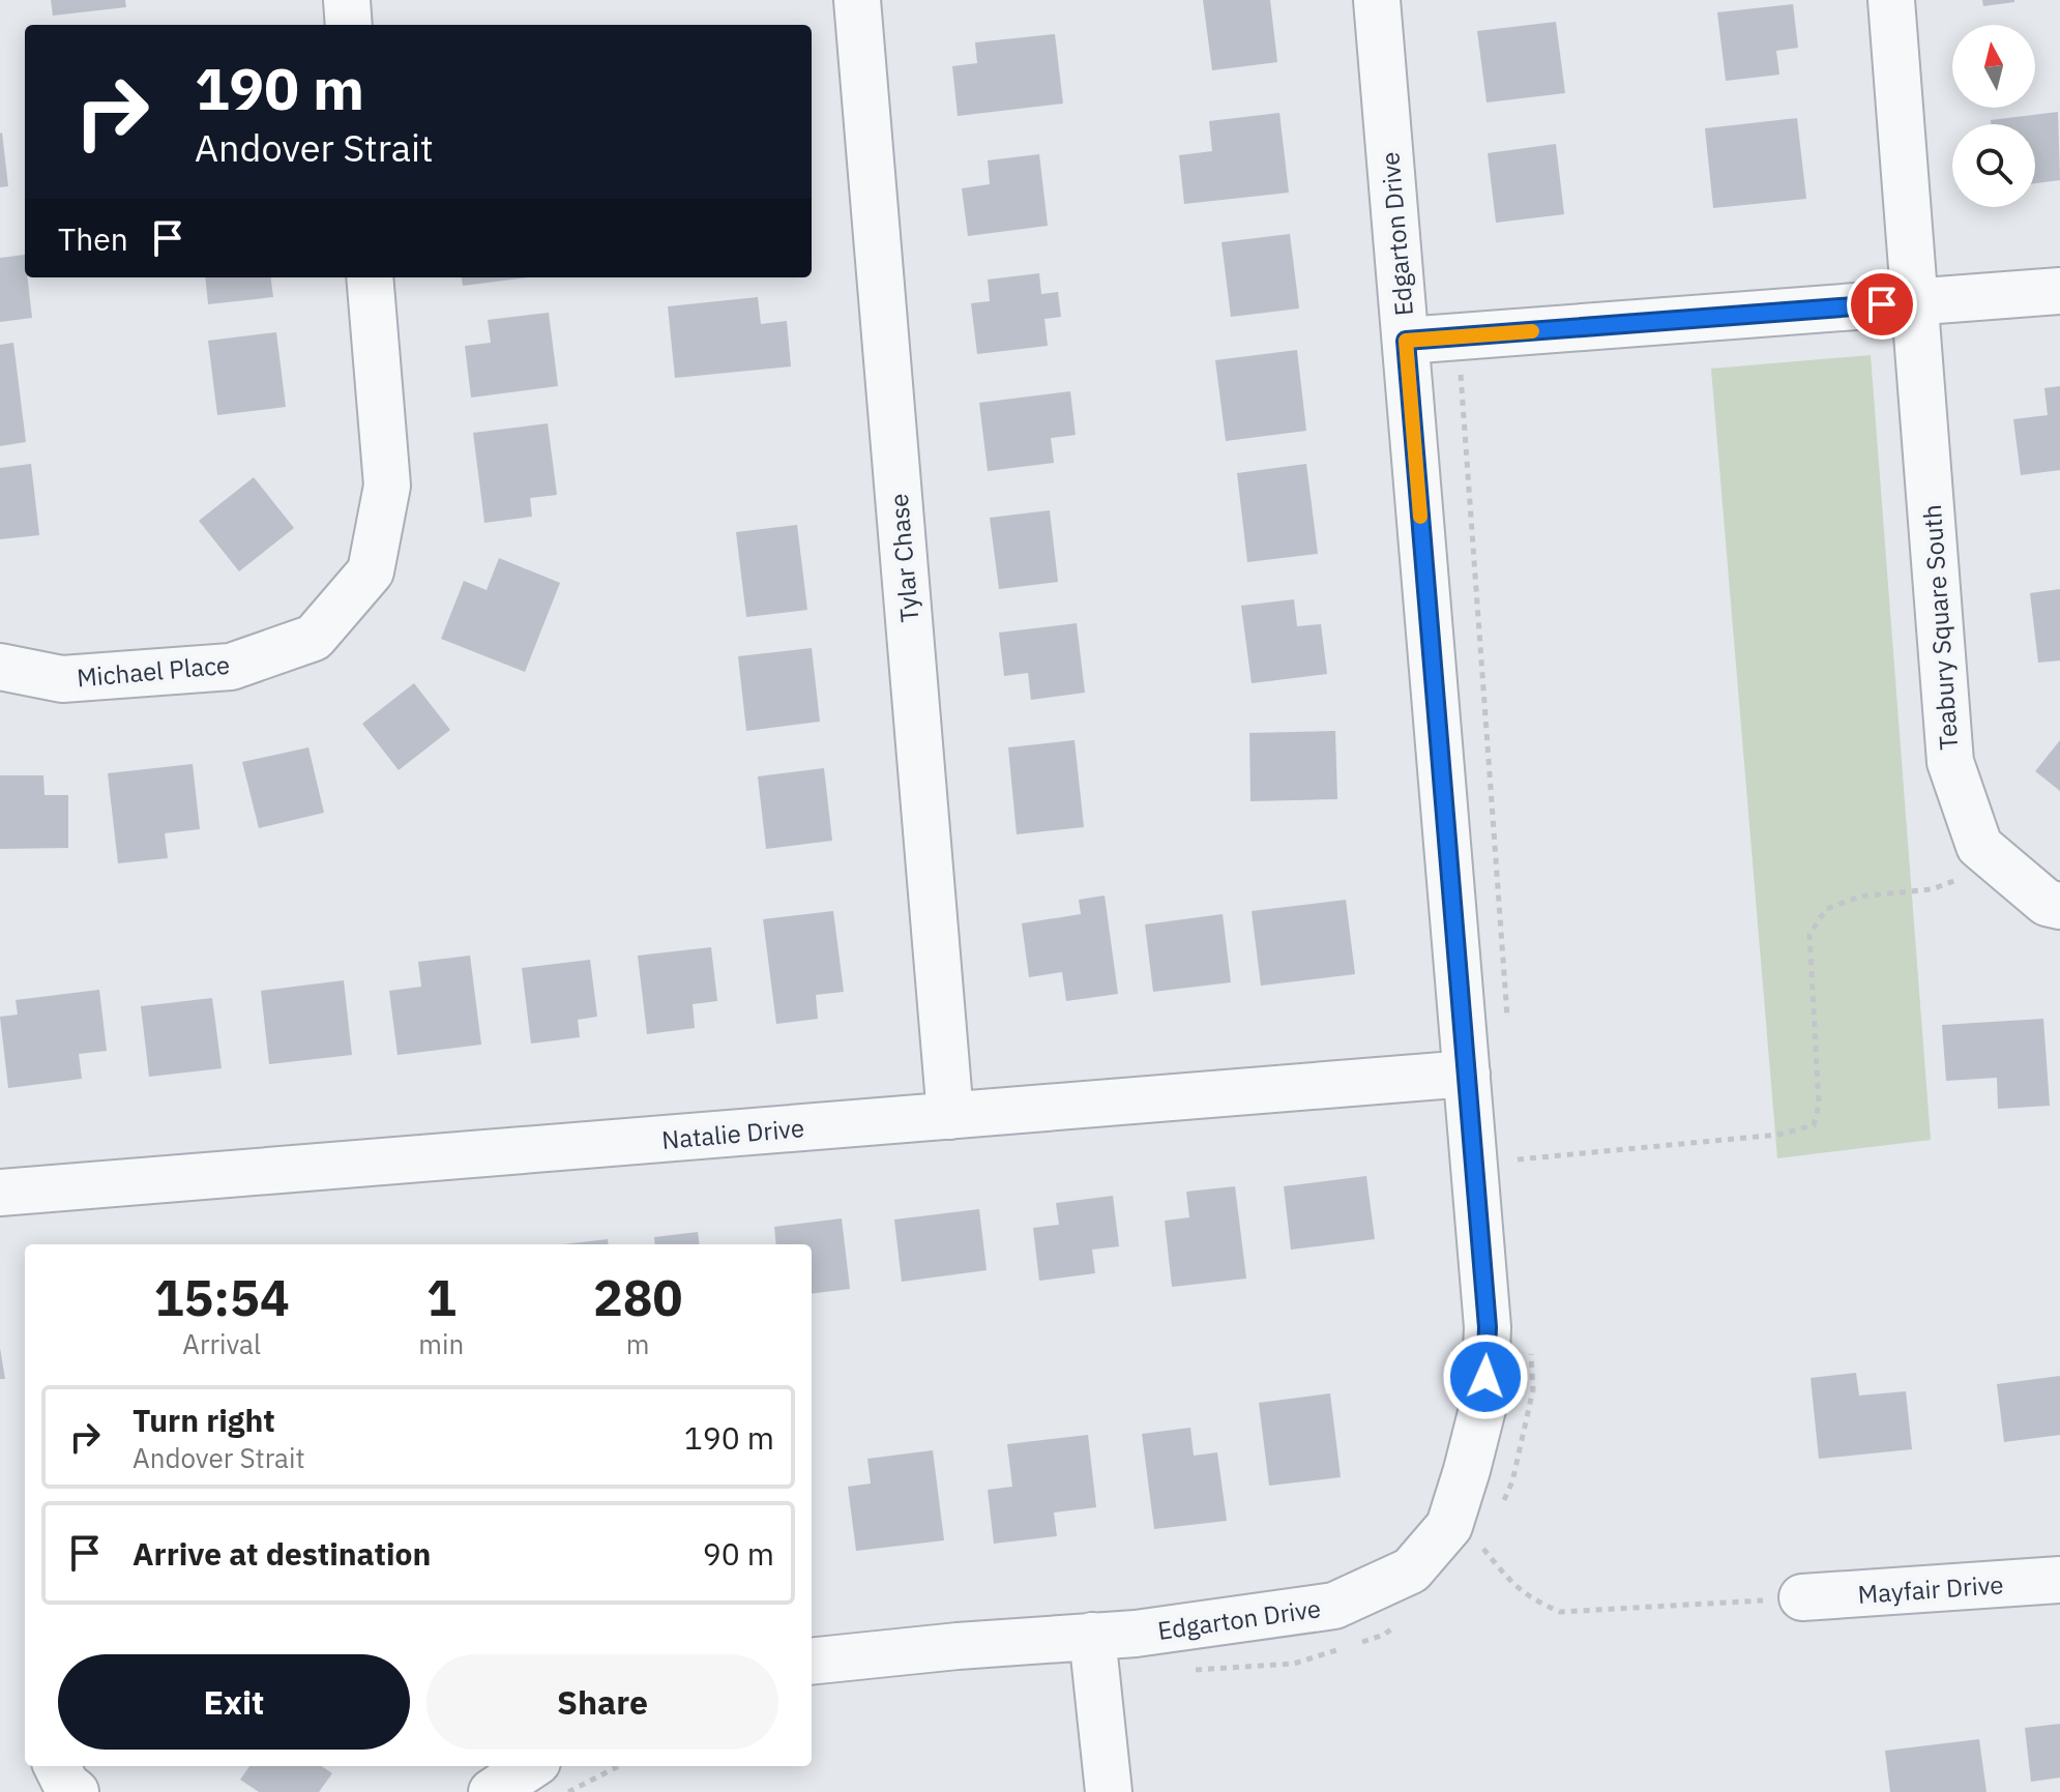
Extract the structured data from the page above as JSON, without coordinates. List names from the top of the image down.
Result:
{
  "streets": {
    "street": [
      "Edgarton Drive",
      "Tylar Chase",
      "Teabury Square South",
      "Michael Place",
      "Natalie Drive",
      "Mayfair Drive"
    ]
  },
  "crossings": [
    ["Edgarton Drive", "Natalie Drive"],
    ["Tylar Chase", "Natalie Drive"]
  ],
  "north": "top",
  "page": {
    "turn": ["190 m", "Andover Strait"],
    "then": "Then",
    "eta": [
      "15:54",
      "Arrival",
      "1",
      "min",
      "280",
      "m"
    ],
    "list": [
      {
        "name": "Turn right",
        "note": "Andover Strait",
        "value": "190 m"
      },
      {
        "name": "Arrive at destination",
        "value": "90 m"
      }
    ],
    "buttons": ["Exit", "Share"]
  }
}
